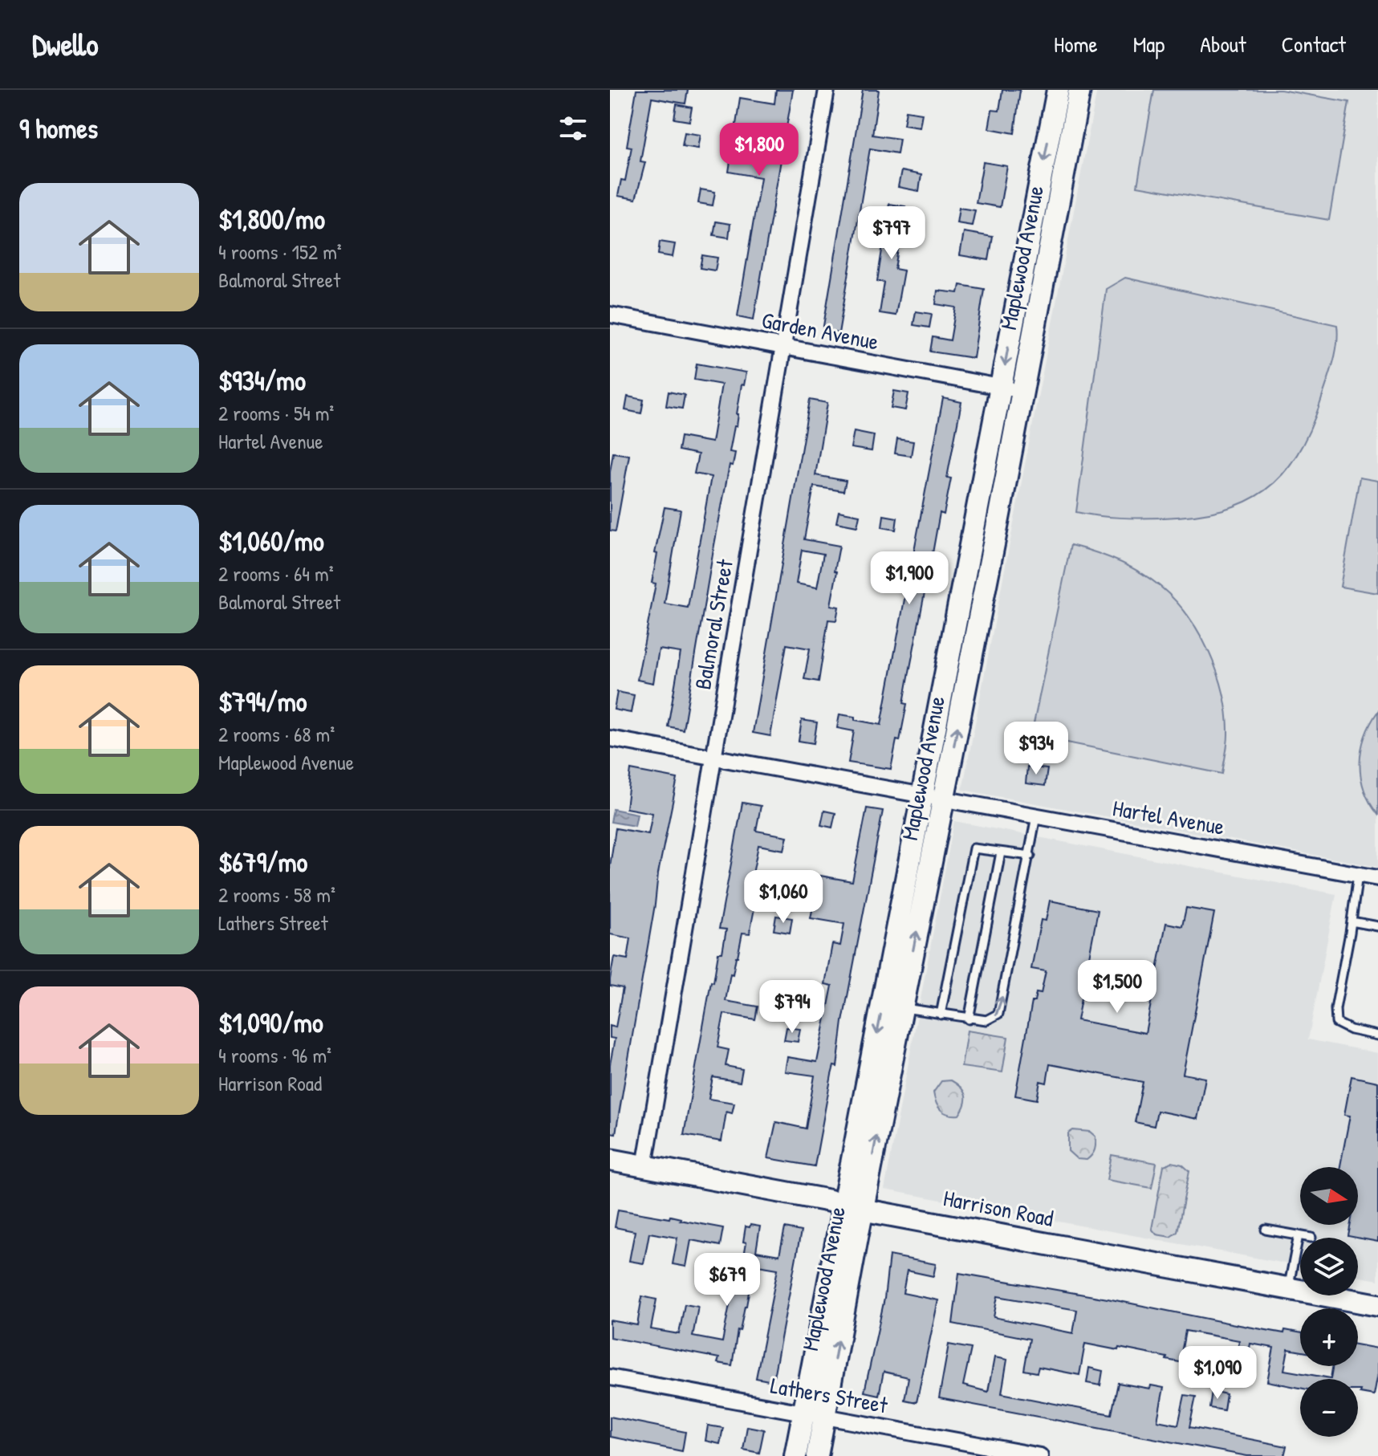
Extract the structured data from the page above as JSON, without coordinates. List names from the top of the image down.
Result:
{
  "streets": {
    "street": [
      "Maplewood Avenue",
      "Garden Avenue",
      "Balmoral Street",
      "Hartel Avenue",
      "Harrison Road",
      "Lathers Street"
    ]
  },
  "crossings": [
    ["Maplewood Avenue", "Garden Avenue"],
    ["Maplewood Avenue", "Hartel Avenue"],
    ["Maplewood Avenue", "Harrison Road"],
    ["Maplewood Avenue", "Lathers Street"],
    ["Garden Avenue", "Balmoral Street"],
    ["Balmoral Street", "Hartel Avenue"],
    ["Balmoral Street", "Harrison Road"]
  ],
  "north": "right",
  "page": {
    "header": "Dwello",
    "nav": [
      "Home",
      "Map",
      "About",
      "Contact"
    ],
    "heading": "9 homes",
    "price": [
      "$1,800",
      "$797",
      "$1,900",
      "$934",
      "$1,060",
      "$1,500",
      "$794",
      "$679",
      "$1,090"
    ],
    "list": [
      {
        "name": "$1,800/mo",
        "note": "4 rooms · 152 m² · Balmoral Street"
      },
      {
        "name": "$934/mo",
        "note": "2 rooms · 54 m² · Hartel Avenue"
      },
      {
        "name": "$1,060/mo",
        "note": "2 rooms · 64 m² · Balmoral Street"
      },
      {
        "name": "$794/mo",
        "note": "2 rooms · 68 m² · Maplewood Avenue"
      },
      {
        "name": "$679/mo",
        "note": "2 rooms · 58 m² · Lathers Street"
      },
      {
        "name": "$1,090/mo",
        "note": "4 rooms · 96 m² · Harrison Road"
      }
    ],
    "map_buttons": ["+", "−"]
  }
}
